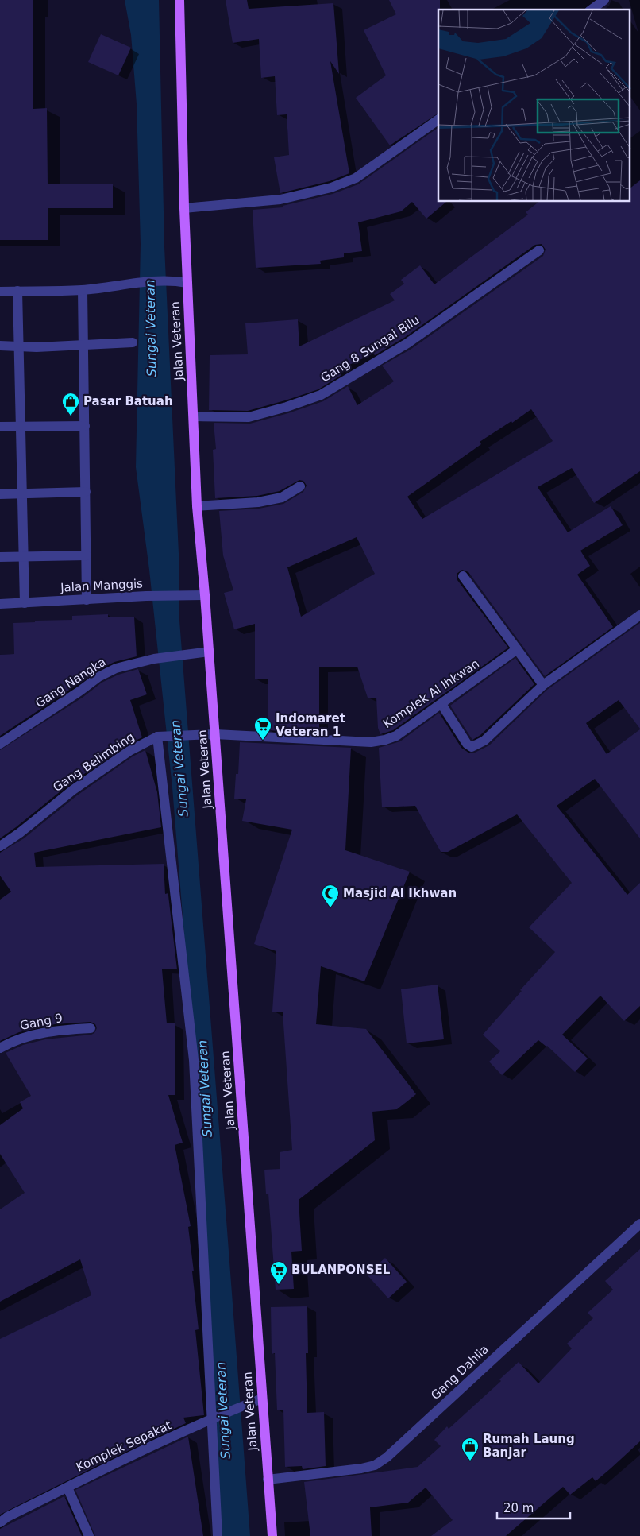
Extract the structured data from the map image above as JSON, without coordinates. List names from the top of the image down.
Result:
{
  "streets": {
    "main road": ["Jalan Veteran"],
    "street": [
      "Gang 8 Sungai Bilu",
      "Jalan Manggis",
      "Gang Nangka",
      "Komplek Al Ihkwan",
      "Gang Belimbing",
      "Gang 9",
      "Gang Dahlia",
      "Komplek Sepakat"
    ]
  },
  "crossings": [
    ["Jalan Veteran", "Gang 8 Sungai Bilu"],
    ["Jalan Veteran", "Jalan Manggis"],
    ["Jalan Veteran", "Gang Nangka"],
    ["Jalan Veteran", "Komplek Al Ihkwan"],
    ["Jalan Veteran", "Gang Belimbing"],
    ["Jalan Veteran", "Gang Dahlia"],
    ["Jalan Veteran", "Komplek Sepakat"],
    ["Komplek Al Ihkwan", "Gang Belimbing"]
  ],
  "water": ["Sungai Veteran"],
  "places": {
    "shop": ["Pasar Batuah", "Rumah Laung Banjar"],
    "supermarket": ["Indomaret Veteran 1", "BULANPONSEL"],
    "mosque": ["Masjid Al Ikhwan"]
  },
  "scale_bar": "20 m"
}
